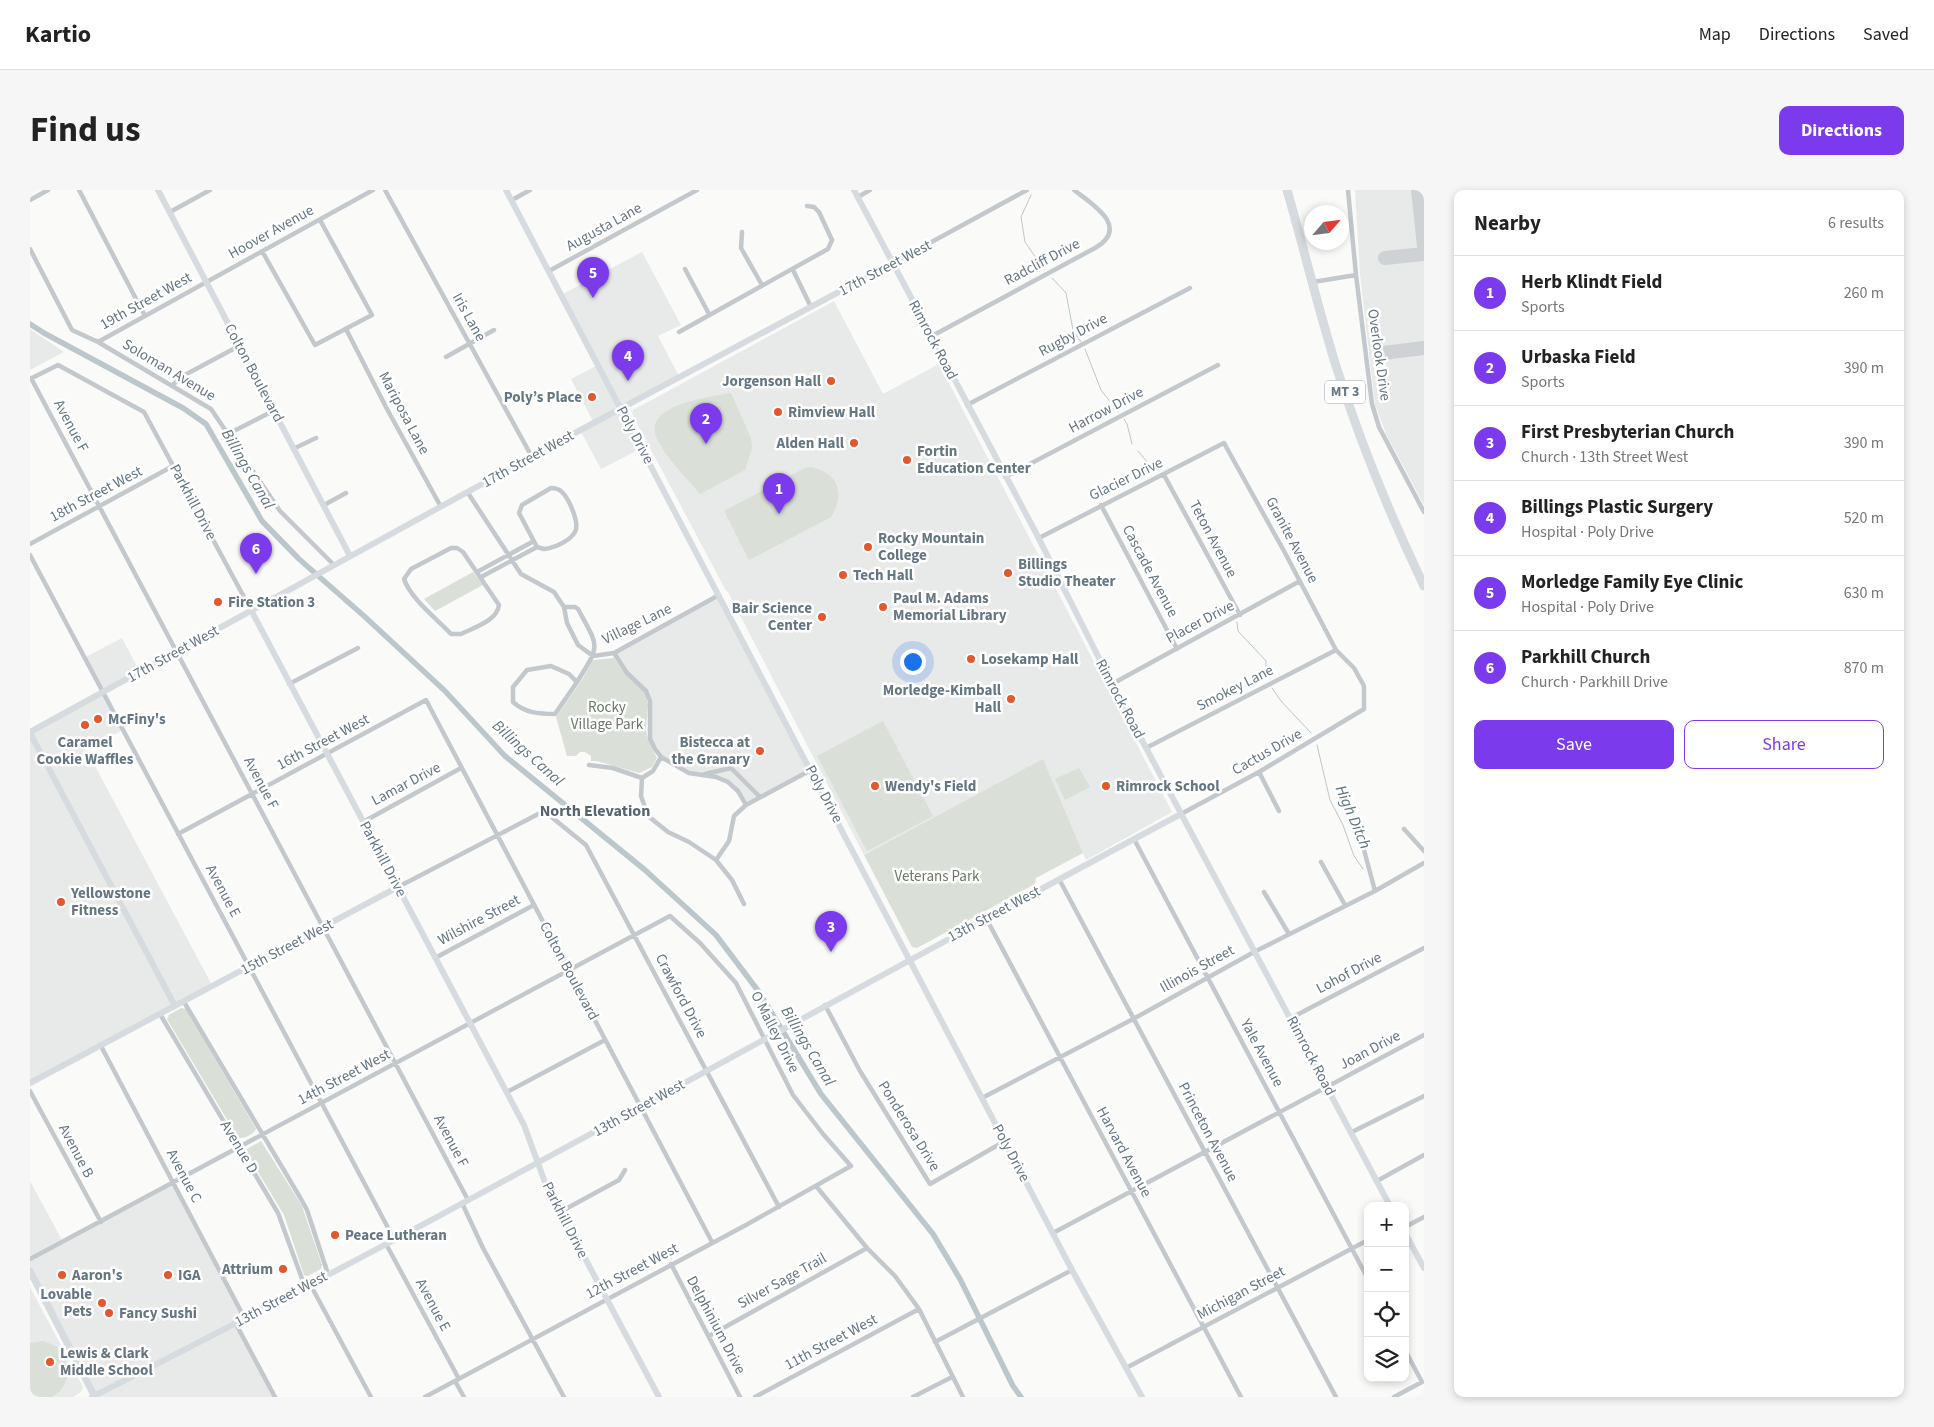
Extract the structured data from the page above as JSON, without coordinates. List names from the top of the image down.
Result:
{
  "streets": {
    "highway": ["MT 3"],
    "street": [
      "Augusta Lane",
      "Hoover Avenue",
      "Radcliff Drive",
      "17th Street West",
      "19th Street West",
      "Iris Lane",
      "Rugby Drive",
      "Rimrock Road",
      "Overlook Drive",
      "Soloman Avenue",
      "Colton Boulevard",
      "Harrow Drive",
      "Mariposa Lane",
      "Avenue F",
      "Poly Drive",
      "Glacier Drive",
      "18th Street West",
      "Parkhill Drive",
      "Teton Avenue",
      "Granite Avenue",
      "Cascade Avenue",
      "Placer Drive",
      "Village Lane",
      "Smokey Lane",
      "16th Street West",
      "Cactus Drive",
      "Lamar Drive",
      "Avenue E",
      "13th Street West",
      "Wilshire Street",
      "15th Street West",
      "Illinois Street",
      "Lohof Drive",
      "Crawford Drive",
      "O Malley Drive",
      "Joan Drive",
      "Yale Avenue",
      "14th Street West",
      "Ponderosa Drive",
      "Princeton Avenue",
      "Avenue D",
      "Avenue B",
      "Harvard Avenue",
      "Avenue C",
      "12th Street West",
      "Silver Sage Trail",
      "Michigan Street",
      "Delphinium Drive",
      "11th Street West"
    ]
  },
  "crossings": [
    ["Augusta Lane", "Poly Drive"],
    ["Hoover Avenue", "19th Street West"],
    ["Hoover Avenue", "Colton Boulevard"],
    ["Radcliff Drive", "Rimrock Road"],
    ["17th Street West", "Iris Lane"],
    ["17th Street West", "Rimrock Road"],
    ["17th Street West", "Soloman Avenue"],
    ["17th Street West", "Colton Boulevard"],
    ["17th Street West", "Mariposa Lane"],
    ["17th Street West", "Avenue F"],
    ["17th Street West", "Poly Drive"],
    ["17th Street West", "Parkhill Drive"],
    ["17th Street West", "Village Lane"],
    ["17th Street West", "Avenue E"],
    ["19th Street West", "Soloman Avenue"],
    ["19th Street West", "Colton Boulevard"],
    ["Rugby Drive", "Rimrock Road"],
    ["Rimrock Road", "Harrow Drive"],
    ["Rimrock Road", "Glacier Drive"],
    ["Rimrock Road", "Placer Drive"],
    ["Rimrock Road", "Smokey Lane"],
    ["Rimrock Road", "Cactus Drive"],
    ["Rimrock Road", "13th Street West"],
    ["Rimrock Road", "Illinois Street"],
    ["Rimrock Road", "Lohof Drive"],
    ["Rimrock Road", "Joan Drive"],
    ["Colton Boulevard", "16th Street West"],
    ["Colton Boulevard", "Lamar Drive"],
    ["Colton Boulevard", "13th Street West"],
    ["Colton Boulevard", "Wilshire Street"],
    ["Colton Boulevard", "15th Street West"],
    ["Colton Boulevard", "14th Street West"],
    ["Colton Boulevard", "12th Street West"],
    ["Avenue F", "18th Street West"],
    ["Avenue F", "Parkhill Drive"],
    ["Avenue F", "16th Street West"],
    ["Avenue F", "13th Street West"],
    ["Avenue F", "15th Street West"],
    ["Avenue F", "14th Street West"],
    ["Avenue F", "12th Street West"],
    ["Poly Drive", "Village Lane"],
    ["Poly Drive", "13th Street West"],
    ["Poly Drive", "Illinois Street"],
    ["Poly Drive", "Joan Drive"],
    ["Poly Drive", "Ponderosa Drive"],
    ["Poly Drive", "Michigan Street"],
    ["Glacier Drive", "Teton Avenue"],
    ["Glacier Drive", "Granite Avenue"],
    ["Glacier Drive", "Cascade Avenue"],
    ["18th Street West", "Parkhill Drive"],
    ["Parkhill Drive", "16th Street West"],
    ["Parkhill Drive", "Lamar Drive"],
    ["Parkhill Drive", "13th Street West"],
    ["Parkhill Drive", "Wilshire Street"],
    ["Parkhill Drive", "15th Street West"],
    ["Parkhill Drive", "14th Street West"],
    ["Parkhill Drive", "12th Street West"],
    ["Teton Avenue", "Placer Drive"],
    ["Granite Avenue", "Placer Drive"],
    ["Granite Avenue", "Smokey Lane"],
    ["Granite Avenue", "Cactus Drive"],
    ["Cascade Avenue", "Placer Drive"],
    ["16th Street West", "Avenue E"],
    ["Cactus Drive", "13th Street West"],
    ["Avenue E", "13th Street West"],
    ["Avenue E", "15th Street West"],
    ["Avenue E", "14th Street West"],
    ["Avenue E", "12th Street West"],
    ["13th Street West", "Crawford Drive"],
    ["13th Street West", "O Malley Drive"],
    ["13th Street West", "Yale Avenue"],
    ["13th Street West", "Ponderosa Drive"],
    ["13th Street West", "Princeton Avenue"],
    ["13th Street West", "Avenue D"],
    ["13th Street West", "Harvard Avenue"],
    ["13th Street West", "Avenue C"],
    ["15th Street West", "Crawford Drive"],
    ["15th Street West", "Avenue D"],
    ["15th Street West", "Avenue C"],
    ["Illinois Street", "Yale Avenue"],
    ["Illinois Street", "Princeton Avenue"],
    ["Illinois Street", "Harvard Avenue"],
    ["Crawford Drive", "14th Street West"],
    ["Crawford Drive", "12th Street West"],
    ["O Malley Drive", "14th Street West"],
    ["O Malley Drive", "12th Street West"],
    ["Joan Drive", "Yale Avenue"],
    ["Joan Drive", "Princeton Avenue"],
    ["Joan Drive", "Harvard Avenue"],
    ["Yale Avenue", "Michigan Street"],
    ["14th Street West", "Avenue D"],
    ["14th Street West", "Avenue B"],
    ["14th Street West", "Avenue C"],
    ["Princeton Avenue", "Michigan Street"],
    ["Harvard Avenue", "Michigan Street"],
    ["12th Street West", "Delphinium Drive"],
    ["Silver Sage Trail", "Delphinium Drive"]
  ],
  "districts": ["North Elevation"],
  "water": ["Billings Canal", "High Ditch"],
  "parks": ["Rocky Village Park", "Veterans Park"],
  "places": [
    "Jorgenson Hall",
    "Poly’s Place",
    "Rimview Hall",
    "Alden Hall",
    "Fortin Education Center",
    "Rocky Mountain College",
    "Billings Studio Theater",
    "Tech Hall",
    "Fire Station 3",
    "Paul M. Adams Memorial Library",
    "Bair Science Center",
    "Losekamp Hall",
    "Morledge-Kimball Hall",
    "McFiny's",
    "Caramel Cookie Waffles",
    "Bistecca at the Granary",
    "Wendy's Field",
    "Rimrock School",
    "Yellowstone Fitness",
    "Peace Lutheran",
    "Attrium",
    "Aaron's",
    "IGA",
    "Lovable Pets",
    "Fancy Sushi",
    "Lewis & Clark Middle School"
  ],
  "north": "top right",
  "page": {
    "header": "Kartio",
    "nav": ["Map", "Directions", "Saved"],
    "title": "Find us",
    "buttons": [
      "Directions",
      ["Save", "Share"]
    ],
    "heading": ["Nearby", "6 results"],
    "list": [
      {
        "mark": "1",
        "name": "Herb Klindt Field",
        "note": "Sports",
        "value": "260 m"
      },
      {
        "mark": "2",
        "name": "Urbaska Field",
        "note": "Sports",
        "value": "390 m"
      },
      {
        "mark": "3",
        "name": "First Presbyterian Church",
        "note": "Church · 13th Street West",
        "value": "390 m"
      },
      {
        "mark": "4",
        "name": "Billings Plastic Surgery",
        "note": "Hospital · Poly Drive",
        "value": "520 m"
      },
      {
        "mark": "5",
        "name": "Morledge Family Eye Clinic",
        "note": "Hospital · Poly Drive",
        "value": "630 m"
      },
      {
        "mark": "6",
        "name": "Parkhill Church",
        "note": "Church · Parkhill Drive",
        "value": "870 m"
      }
    ],
    "pins": [
      "5",
      "4",
      "2",
      "1",
      "6",
      "3"
    ],
    "map_buttons": ["+", "−"]
  }
}
